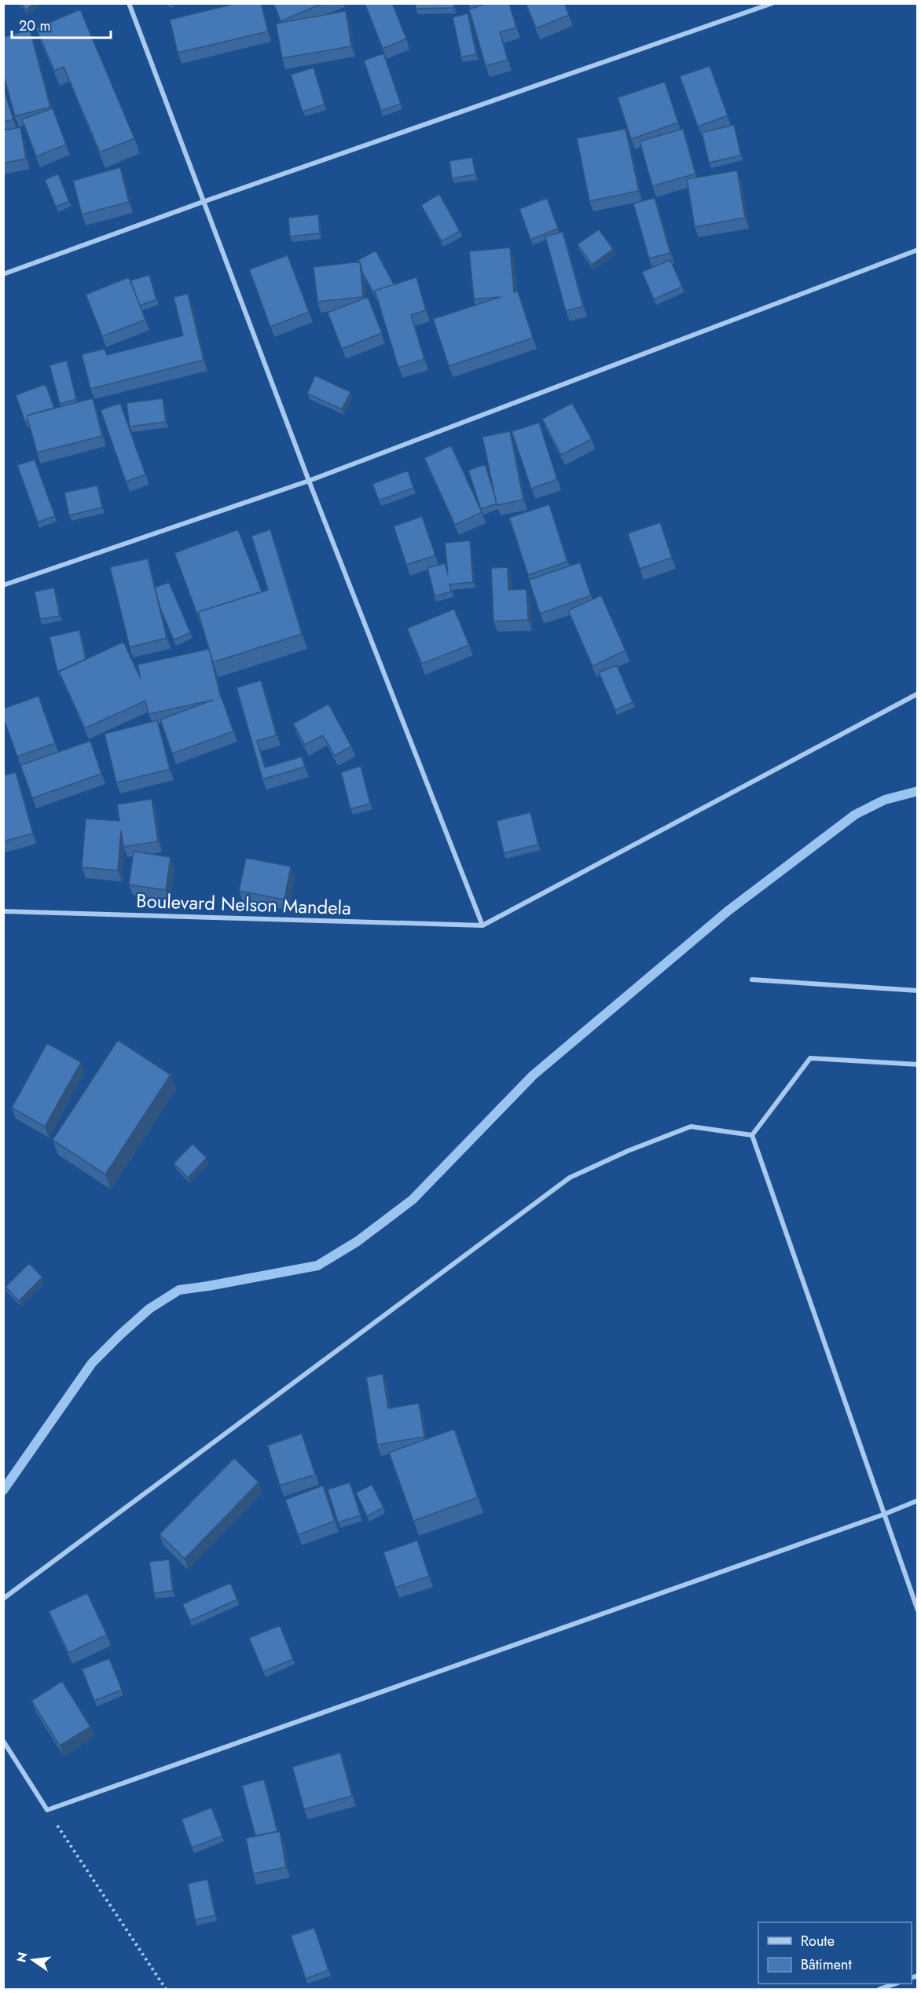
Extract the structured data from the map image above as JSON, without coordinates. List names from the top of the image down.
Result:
{
  "streets": {
    "street": ["Boulevard Nelson Mandela"]
  },
  "legend": ["Route", "Bâtiment"],
  "scale_bar": "20 m",
  "north": "left"
}
